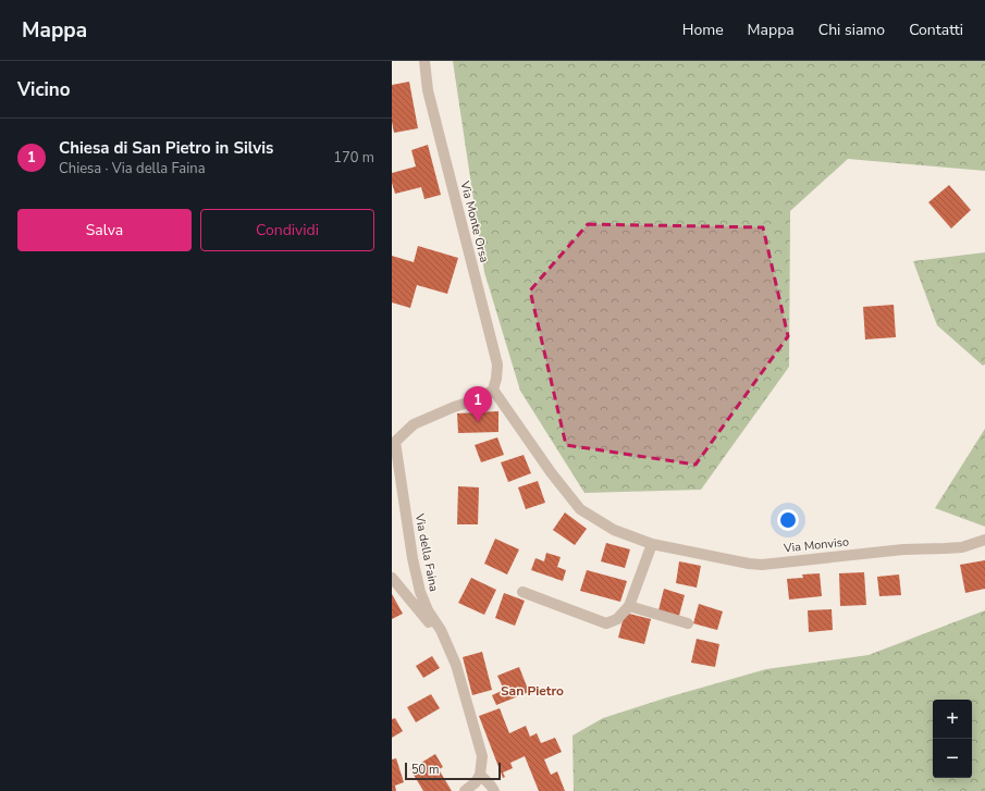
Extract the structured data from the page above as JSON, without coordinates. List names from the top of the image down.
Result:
{
  "streets": {
    "street": ["Via Monte Orsa", "Via Monviso", "Via della Faina"]
  },
  "crossings": [
    ["Via Monte Orsa", "Via Monviso"],
    ["Via Monte Orsa", "Via della Faina"],
    ["Via Monviso", "Via della Faina"]
  ],
  "districts": ["San Pietro"],
  "scale_bar": "50 m",
  "page": {
    "header": "Mappa",
    "nav": [
      "Home",
      "Mappa",
      "Chi siamo",
      "Contatti"
    ],
    "heading": "Vicino",
    "list": [
      {
        "mark": "1",
        "name": "Chiesa di San Pietro in Silvis",
        "note": "Chiesa · Via della Faina",
        "value": "170 m"
      }
    ],
    "buttons": ["Salva", "Condividi"],
    "pins": "1",
    "map_buttons": ["+", "−"],
    "scale": "50 m"
  }
}
